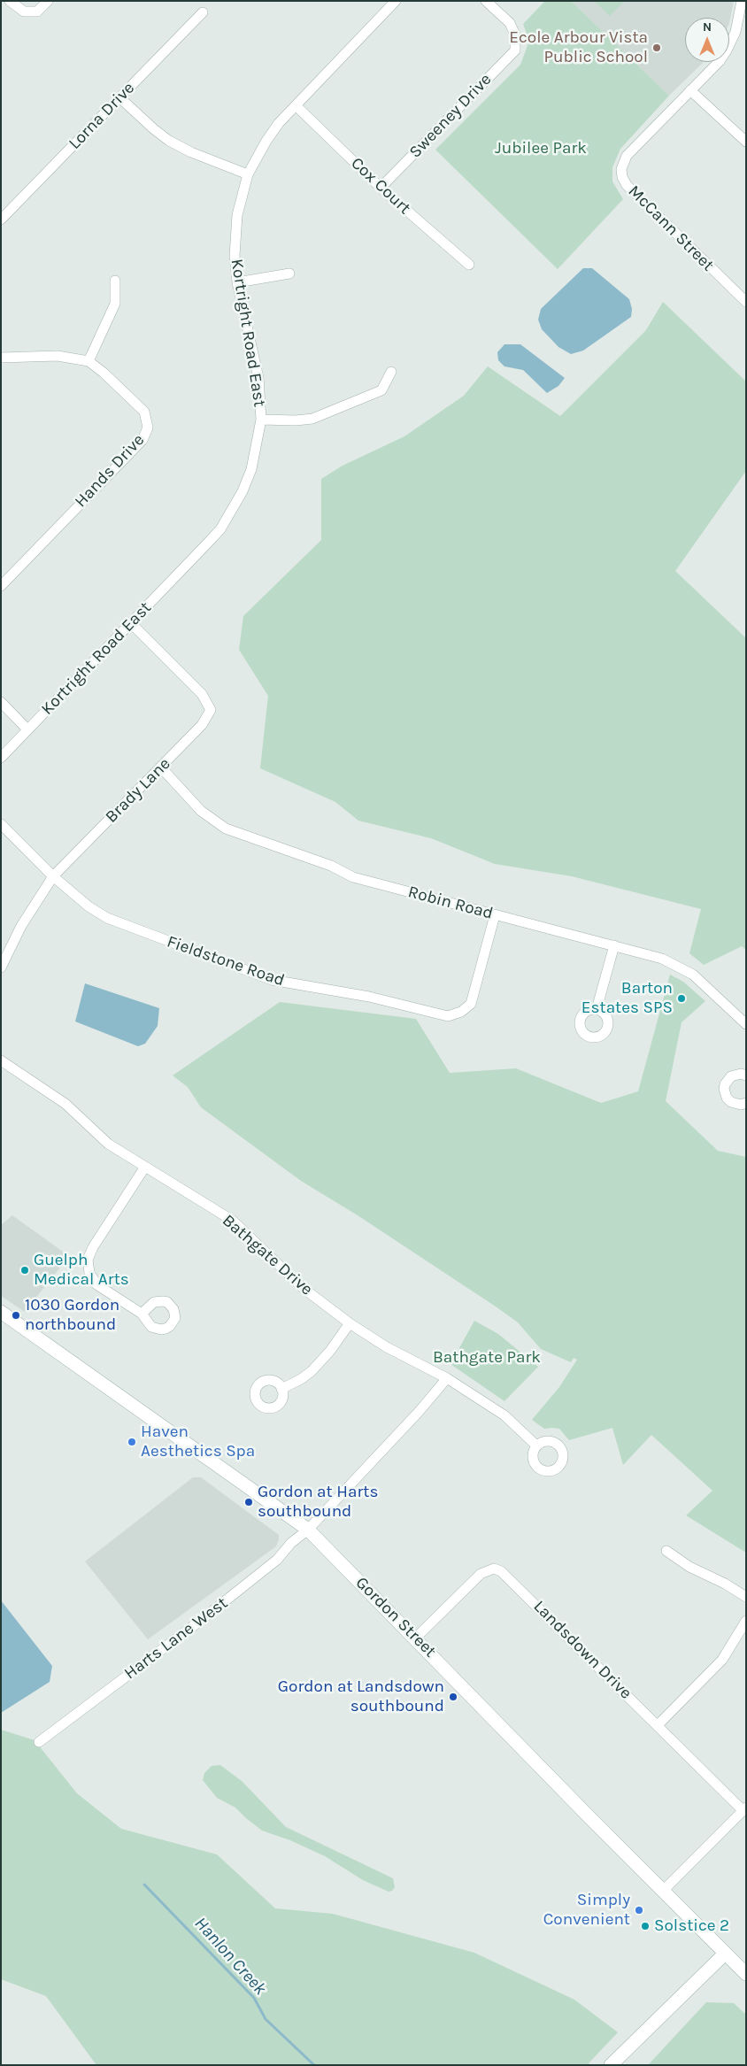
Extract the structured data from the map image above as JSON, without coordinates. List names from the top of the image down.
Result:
{
  "streets": {
    "main road": ["Gordon Street"],
    "street": [
      "Lorna Drive",
      "Sweeney Drive",
      "Cox Court",
      "McCann Street",
      "Kortright Road East",
      "Hands Drive",
      "Brady Lane",
      "Robin Road",
      "Fieldstone Road",
      "Bathgate Drive",
      "Harts Lane West",
      "Landsdown Drive"
    ]
  },
  "crossings": [
    ["Sweeney Drive", "Cox Court"],
    ["Cox Court", "Kortright Road East"],
    ["Kortright Road East", "Brady Lane"],
    ["Brady Lane", "Robin Road"],
    ["Brady Lane", "Fieldstone Road"],
    ["Robin Road", "Fieldstone Road"],
    ["Bathgate Drive", "Harts Lane West"],
    ["Gordon Street", "Harts Lane West"],
    ["Gordon Street", "Landsdown Drive"]
  ],
  "water": ["Hanlon Creek"],
  "parks": ["Jubilee Park", "Bathgate Park"],
  "places": [
    "Ecole Arbour Vista Public School",
    "Barton Estates SPS",
    "Guelph Medical Arts",
    "1030 Gordon northbound",
    "Haven Aesthetics Spa",
    "Gordon at Harts southbound",
    "Gordon at Landsdown southbound",
    "Simply Convenient",
    "Solstice 2"
  ],
  "north": "top"
}
